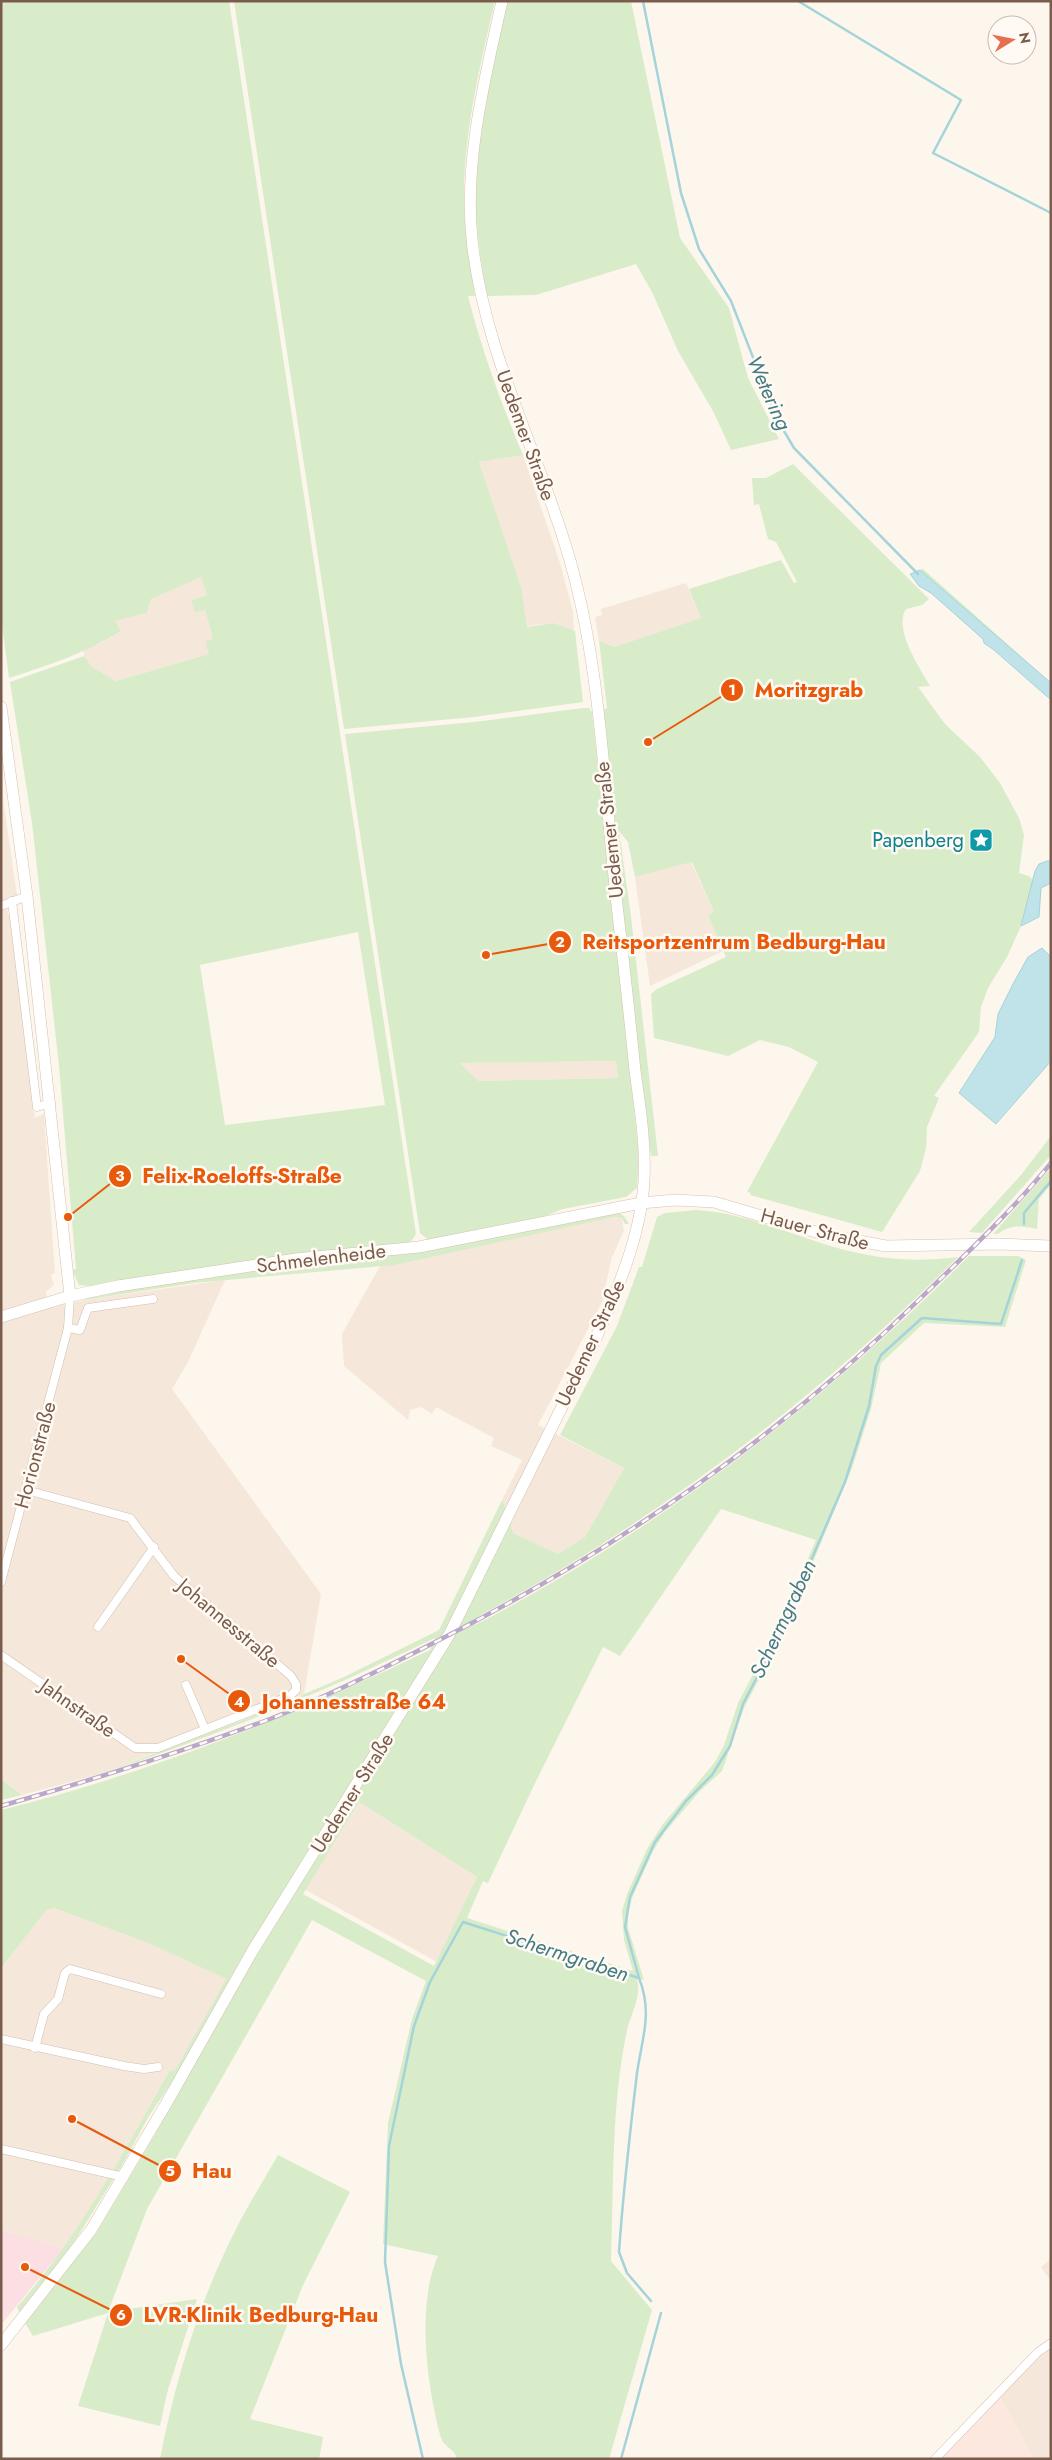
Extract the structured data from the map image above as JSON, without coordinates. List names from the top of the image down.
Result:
{
  "streets": {
    "main road": ["Uedemer Straße", "Hauer Straße", "Schmelenheide"],
    "street": ["Horionstraße", "Johannesstraße", "Jahnstraße"]
  },
  "crossings": [
    ["Uedemer Straße", "Hauer Straße"],
    ["Uedemer Straße", "Schmelenheide"],
    ["Hauer Straße", "Schmelenheide"],
    ["Schmelenheide", "Horionstraße"],
    ["Horionstraße", "Johannesstraße"],
    ["Johannesstraße", "Jahnstraße"]
  ],
  "water": ["Wetering", "Schermgraben"],
  "places": {
    "other": [
      "Moritzgrab",
      "Reitsportzentrum Bedburg-Hau",
      "Felix-Roeloffs-Straße",
      "Johannesstraße 64",
      "Hau",
      "LVR-Klinik Bedburg-Hau"
    ],
    "place": ["Papenberg"]
  },
  "north": "right"
}
